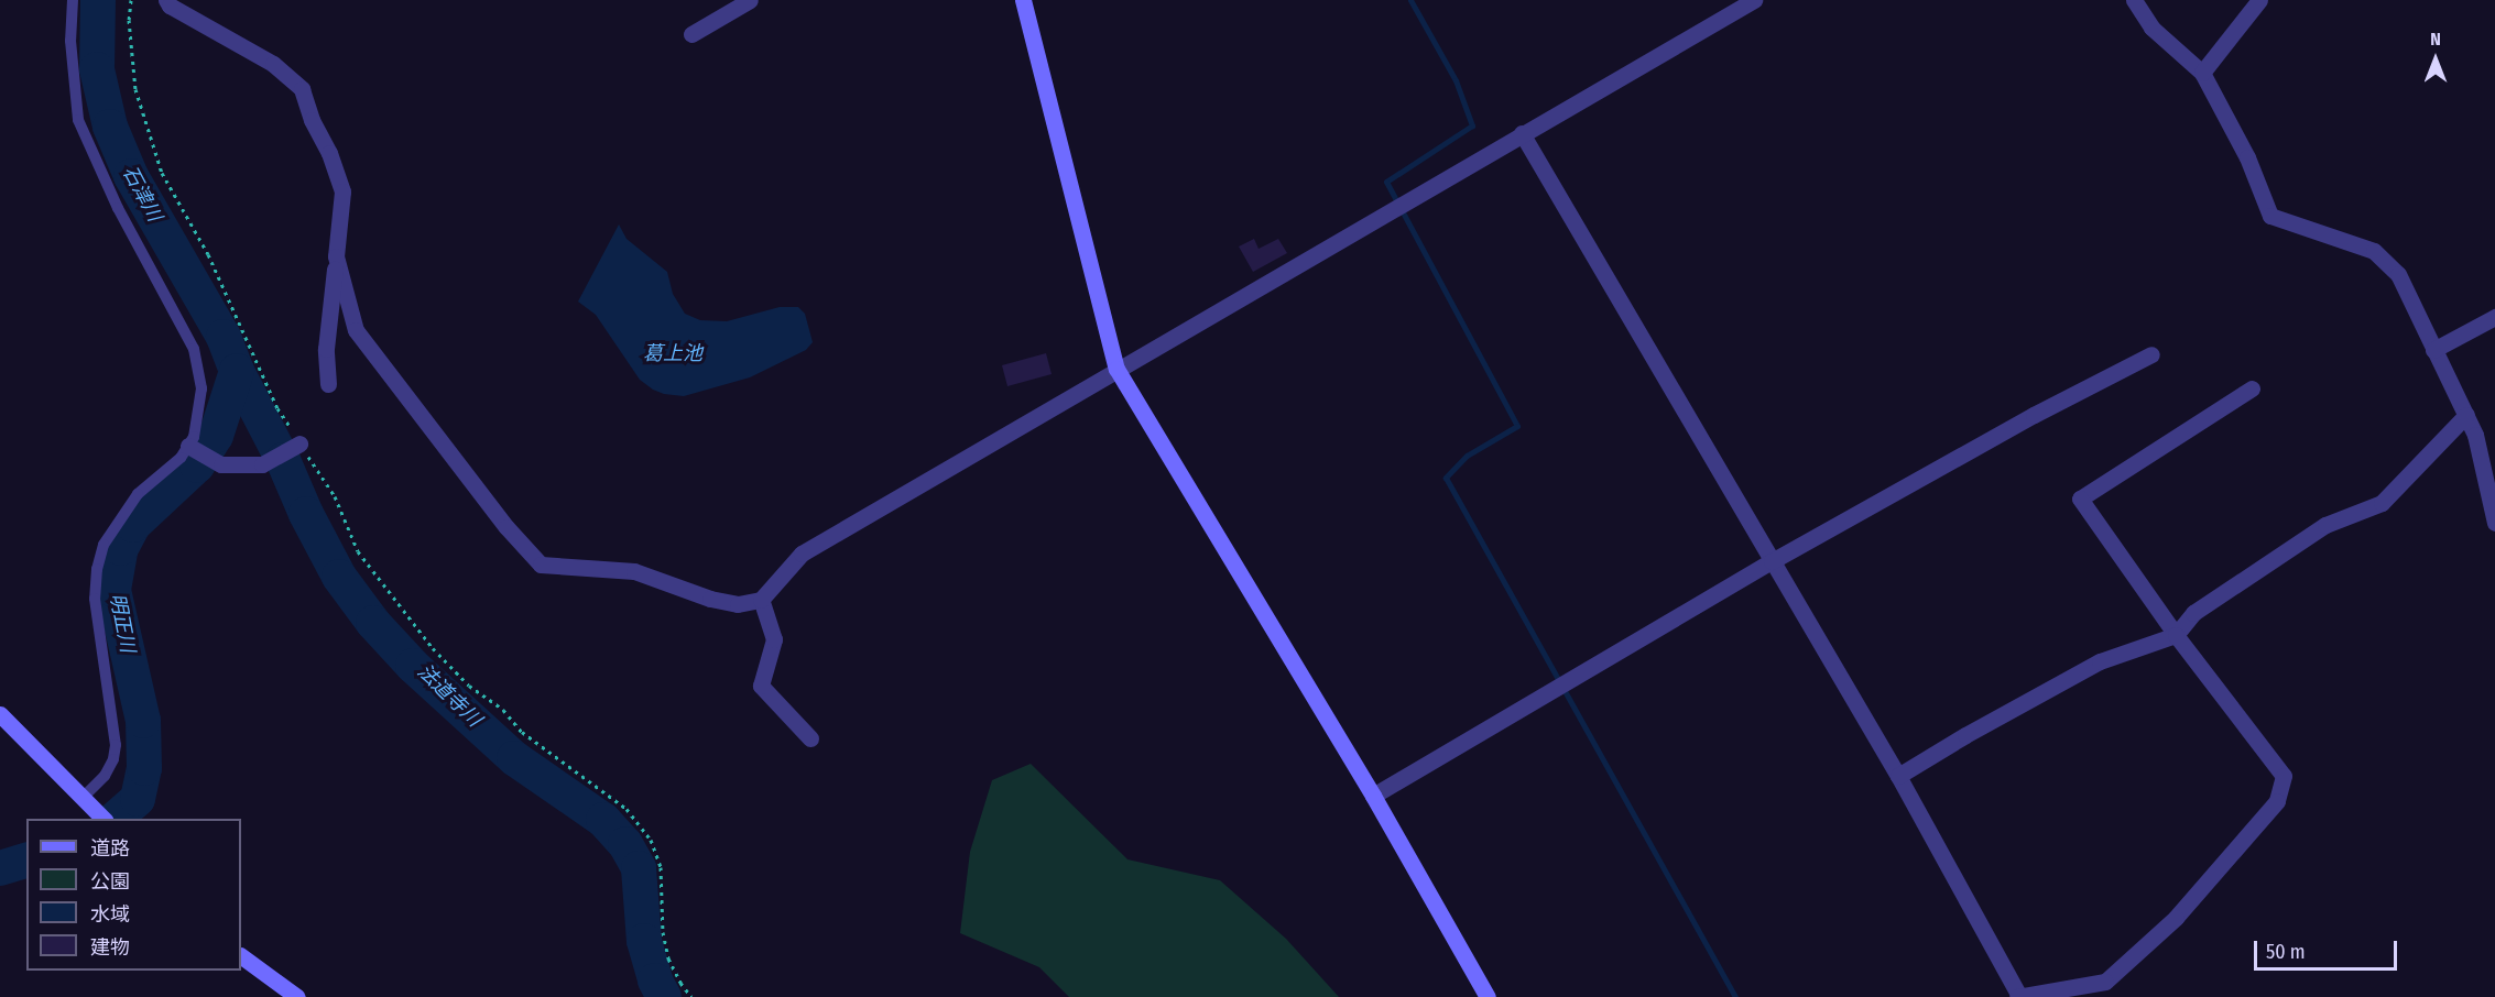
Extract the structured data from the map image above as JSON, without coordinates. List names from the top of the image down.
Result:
{
  "water": [
    "石津川",
    "葛上池",
    "明正川",
    "法道寺川"
  ],
  "legend": [
    "道路",
    "公園",
    "水域",
    "建物"
  ],
  "scale_bar": "50 m",
  "north": "top"
}
